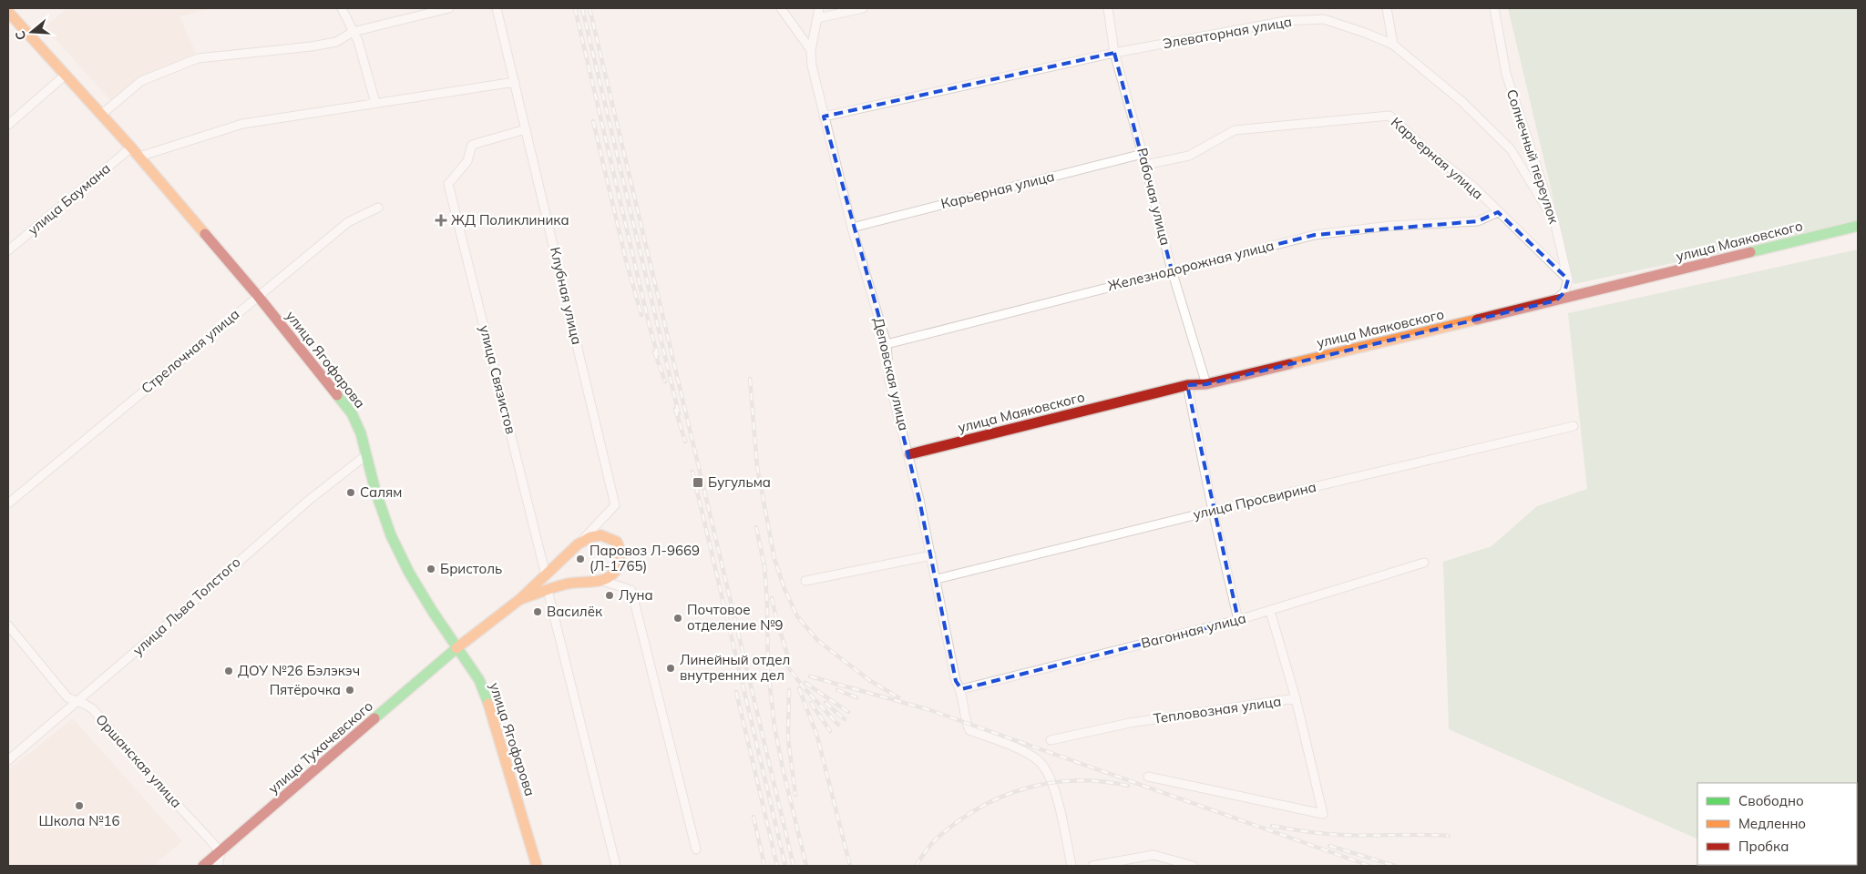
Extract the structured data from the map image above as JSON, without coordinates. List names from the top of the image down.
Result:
{
  "streets": {
    "main road": ["улица Маяковского", "улица Ягофарова", "улица Тухачевского"],
    "street": [
      "Элеваторная улица",
      "Солнечный переулок",
      "Карьерная улица",
      "Рабочая улица",
      "улица Баумана",
      "Железнодорожная улица",
      "Клубная улица",
      "Стрелочная улица",
      "Деповская улица",
      "улица Связистов",
      "улица Просвирина",
      "улица Льва Толстого",
      "Вагонная улица",
      "Тепловозная улица",
      "Оршанская улица"
    ]
  },
  "crossings": [
    ["Элеваторная улица", "Солнечный переулок"],
    ["Элеваторная улица", "Рабочая улица"],
    ["Элеваторная улица", "Деповская улица"],
    ["Солнечный переулок", "Карьерная улица"],
    ["Карьерная улица", "Рабочая улица"],
    ["Карьерная улица", "Железнодорожная улица"],
    ["Карьерная улица", "Деповская улица"],
    ["Рабочая улица", "улица Маяковского"],
    ["Рабочая улица", "Железнодорожная улица"],
    ["улица Баумана", "улица Ягофарова"],
    ["улица Маяковского", "Деповская улица"],
    ["Железнодорожная улица", "Деповская улица"],
    ["Клубная улица", "улица Связистов"],
    ["Стрелочная улица", "улица Ягофарова"],
    ["улица Ягофарова", "улица Льва Толстого"],
    ["улица Ягофарова", "улица Тухачевского"],
    ["Деповская улица", "улица Просвирина"],
    ["Деповская улица", "Вагонная улица"],
    ["улица Льва Толстого", "Оршанская улица"],
    ["Вагонная улица", "Тепловозная улица"],
    ["улица Тухачевского", "Оршанская улица"]
  ],
  "places": {
    "health": ["ЖД Поликлиника"],
    "transit": ["Бугульма"],
    "other": [
      "Салям",
      "Паровоз Л-9669 (Л-1765)",
      "Бристоль",
      "Луна",
      "Василёк",
      "Почтовое отделение №9",
      "Линейный отдел внутренних дел",
      "ДОУ №26 Бэлэкэч",
      "Пятёрочка",
      "Школа №16"
    ]
  },
  "legend": ["Свободно", "Медленно", "Пробка"],
  "north": "left"
}
